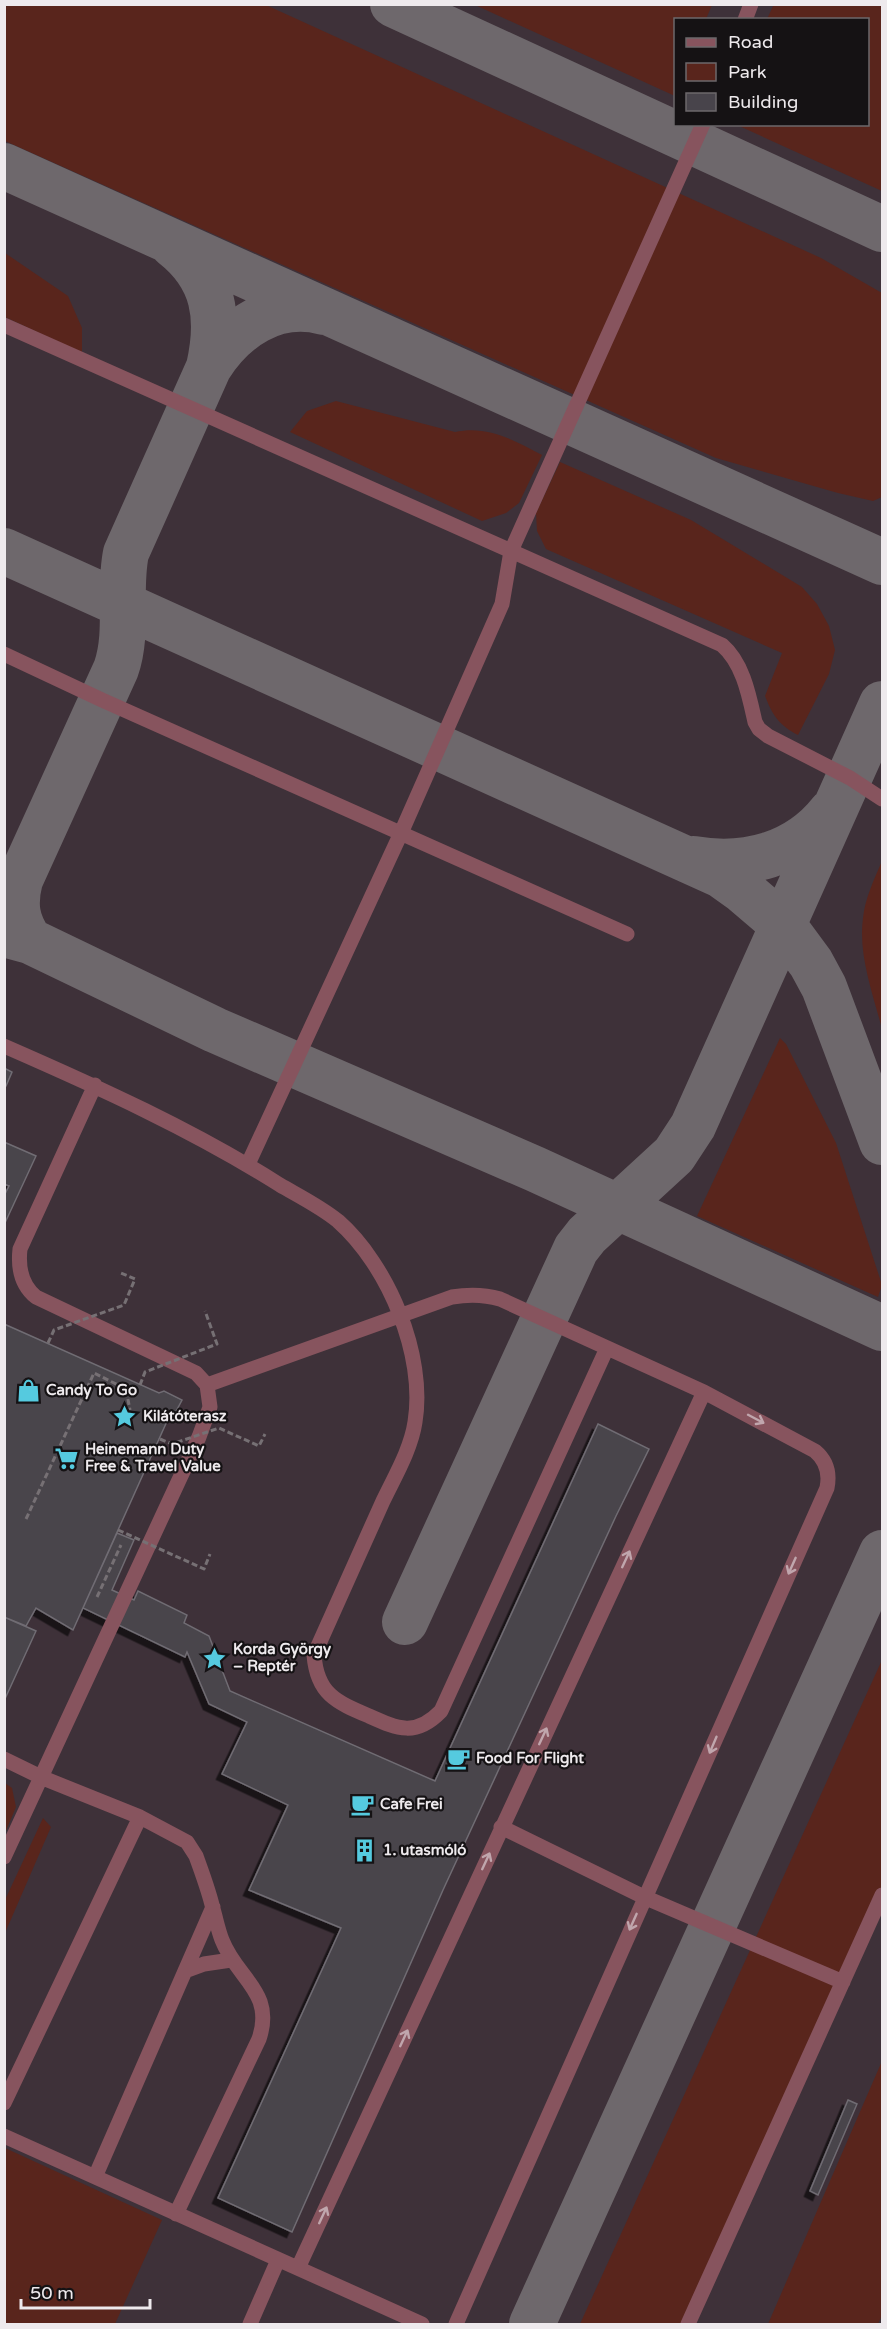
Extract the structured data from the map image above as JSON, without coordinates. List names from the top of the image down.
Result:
{
  "places": {
    "shop": ["Candy To Go"],
    "place": ["Kilátóterasz", "Korda György – Reptér"],
    "supermarket": ["Heinemann Duty Free & Travel Value"],
    "cafe": ["Food For Flight", "Cafe Frei"],
    "building": ["1. utasmóló"]
  },
  "legend": ["Road", "Park", "Building"],
  "scale_bar": "50 m"
}
